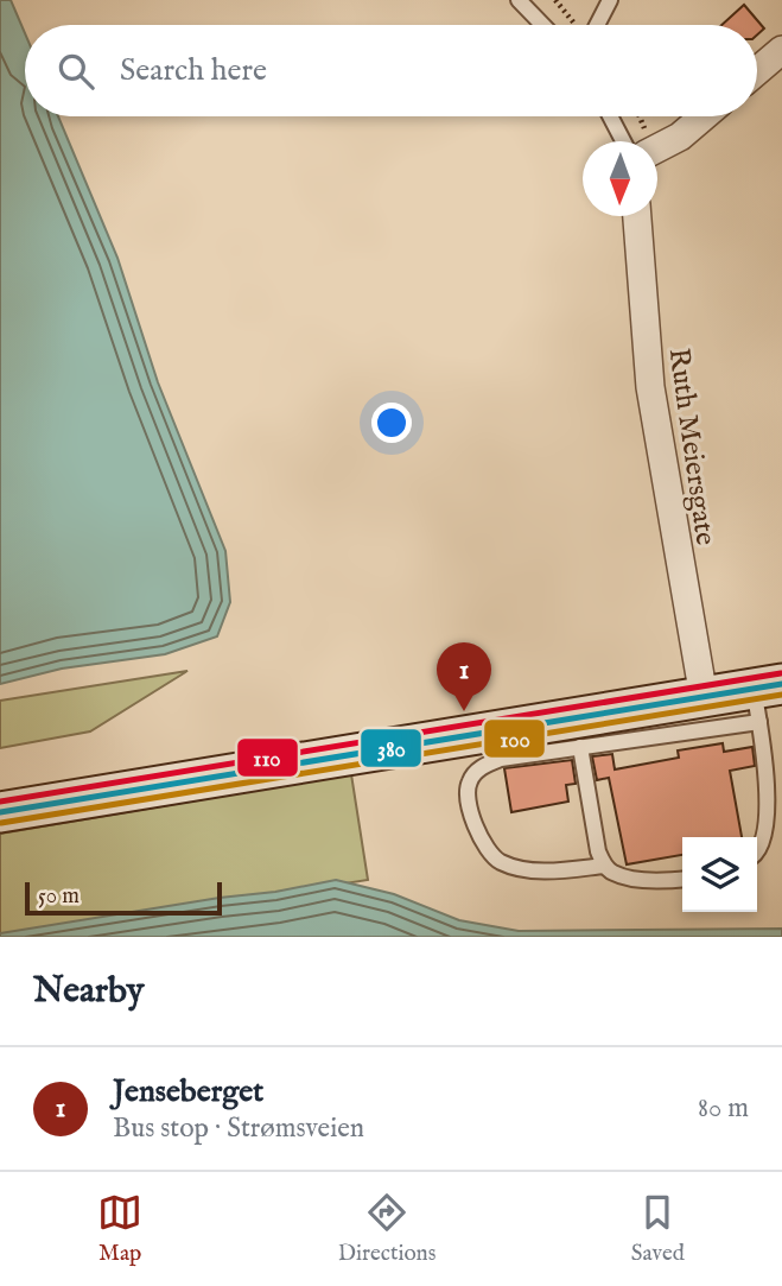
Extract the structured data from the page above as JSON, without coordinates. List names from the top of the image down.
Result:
{
  "streets": {
    "street": ["Ruth Meiersgate"]
  },
  "lines": ["transit line 110", "transit line 380", "transit line 100"],
  "scale_bar": "50 m",
  "north": "bottom",
  "page": {
    "search": "Search here",
    "pins": "1",
    "scale": "50 m",
    "heading": "Nearby",
    "list": [
      {
        "mark": "1",
        "name": "Jenseberget",
        "note": "Bus stop · Strømsveien",
        "value": "80 m"
      }
    ],
    "nav": ["Map", "Directions", "Saved"]
  }
}
